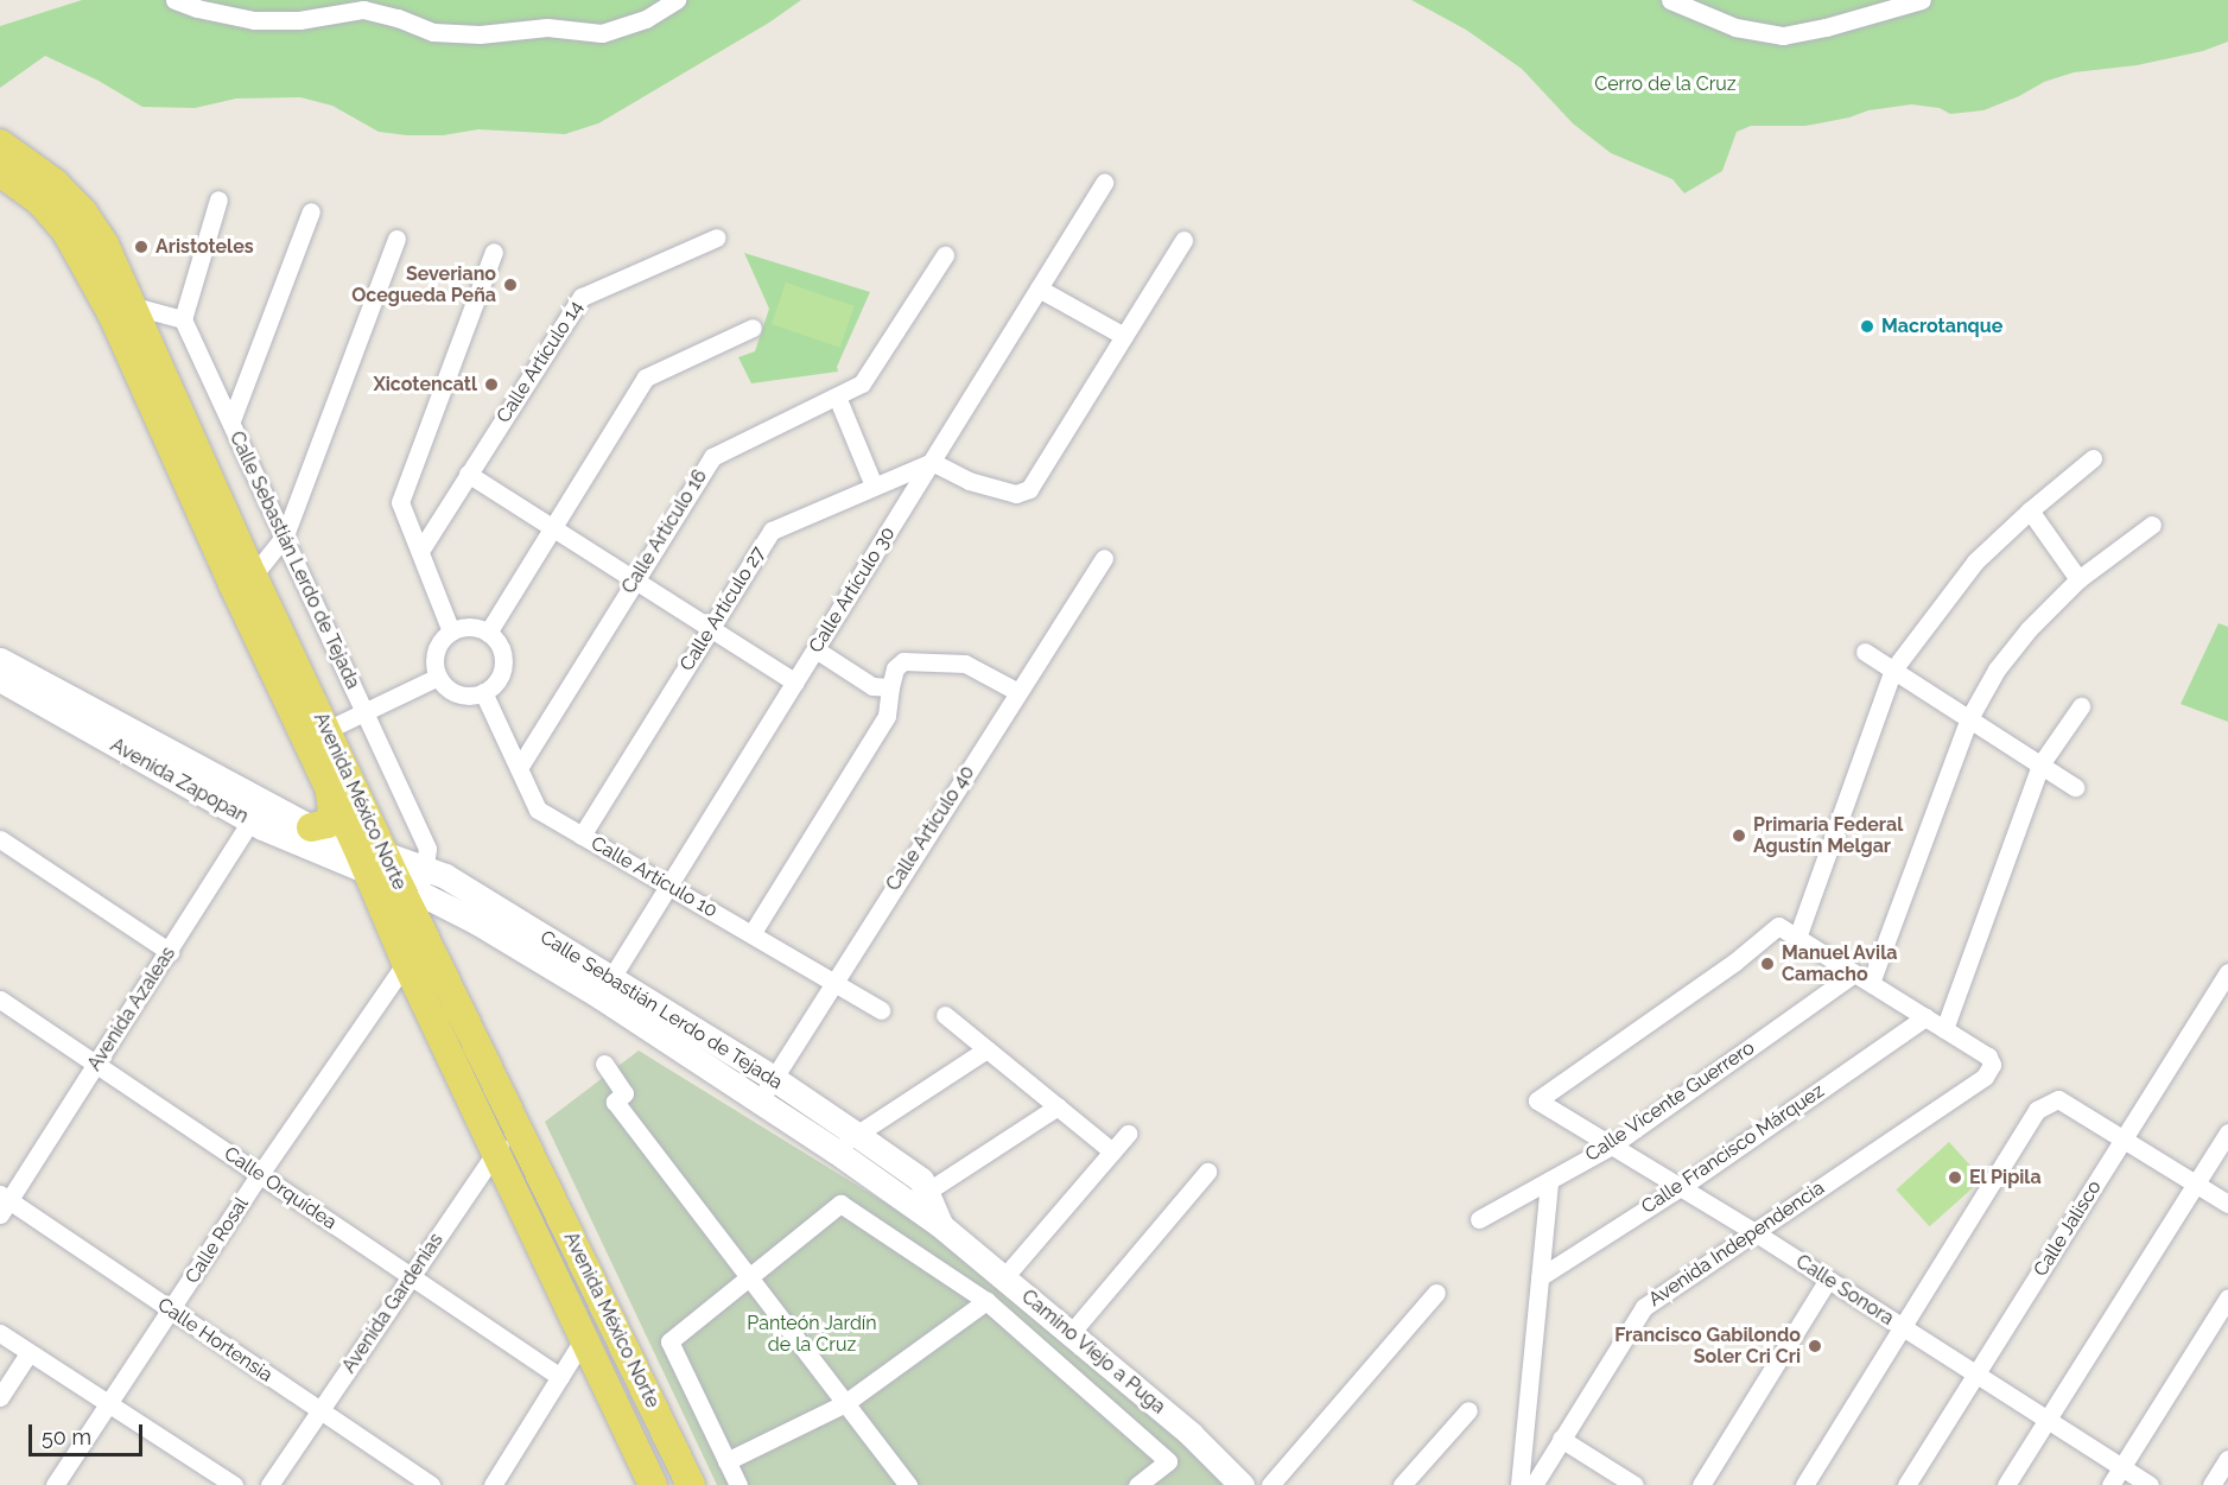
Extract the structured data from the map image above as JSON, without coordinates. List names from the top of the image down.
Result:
{
  "streets": {
    "main road": ["Avenida México Norte"],
    "street": [
      "Calle Artículo 14",
      "Calle Artículo 16",
      "Calle Sebastián Lerdo de Tejada",
      "Calle Artículo 30",
      "Calle Artículo 27",
      "Avenida Zapopan",
      "Calle Artículo 40",
      "Calle Artículo 10",
      "Avenida Azaleas",
      "Calle Vicente Guerrero",
      "Calle Francisco Márquez",
      "Calle Orquídea",
      "Calle Jalisco",
      "Calle Rosal",
      "Avenida Independencia",
      "Calle Sonora",
      "Avenida Gardenias",
      "Calle Hortensia",
      "Camino Viejo a Puga"
    ]
  },
  "crossings": [
    ["Calle Artículo 16", "Calle Artículo 10"],
    ["Calle Sebastián Lerdo de Tejada", "Calle Artículo 30"],
    ["Calle Sebastián Lerdo de Tejada", "Avenida México Norte"],
    ["Calle Sebastián Lerdo de Tejada", "Calle Artículo 40"],
    ["Calle Sebastián Lerdo de Tejada", "Camino Viejo a Puga"],
    ["Calle Artículo 30", "Calle Artículo 27"],
    ["Calle Artículo 30", "Calle Artículo 10"],
    ["Calle Artículo 27", "Calle Artículo 10"],
    ["Avenida Zapopan", "Avenida México Norte"],
    ["Avenida Zapopan", "Avenida Azaleas"],
    ["Avenida México Norte", "Calle Rosal"],
    ["Avenida México Norte", "Avenida Gardenias"],
    ["Calle Artículo 40", "Calle Artículo 10"],
    ["Avenida Azaleas", "Calle Orquídea"],
    ["Avenida Azaleas", "Calle Hortensia"],
    ["Calle Vicente Guerrero", "Calle Sonora"],
    ["Calle Francisco Márquez", "Calle Sonora"],
    ["Calle Orquídea", "Calle Rosal"],
    ["Calle Orquídea", "Avenida Gardenias"],
    ["Calle Jalisco", "Calle Sonora"],
    ["Calle Rosal", "Calle Hortensia"],
    ["Avenida Independencia", "Calle Sonora"],
    ["Avenida Gardenias", "Calle Hortensia"]
  ],
  "parks": ["Cerro de la Cruz", "Panteón Jardín de la Cruz"],
  "places": [
    "Aristoteles",
    "Severiano Ocegueda Peña",
    "Macrotanque",
    "Xicotencatl",
    "Primaria Federal Agustín Melgar",
    "Manuel Avila Camacho",
    "El Pipila",
    "Francisco Gabilondo Soler Cri Cri"
  ],
  "scale_bar": "50 m"
}
